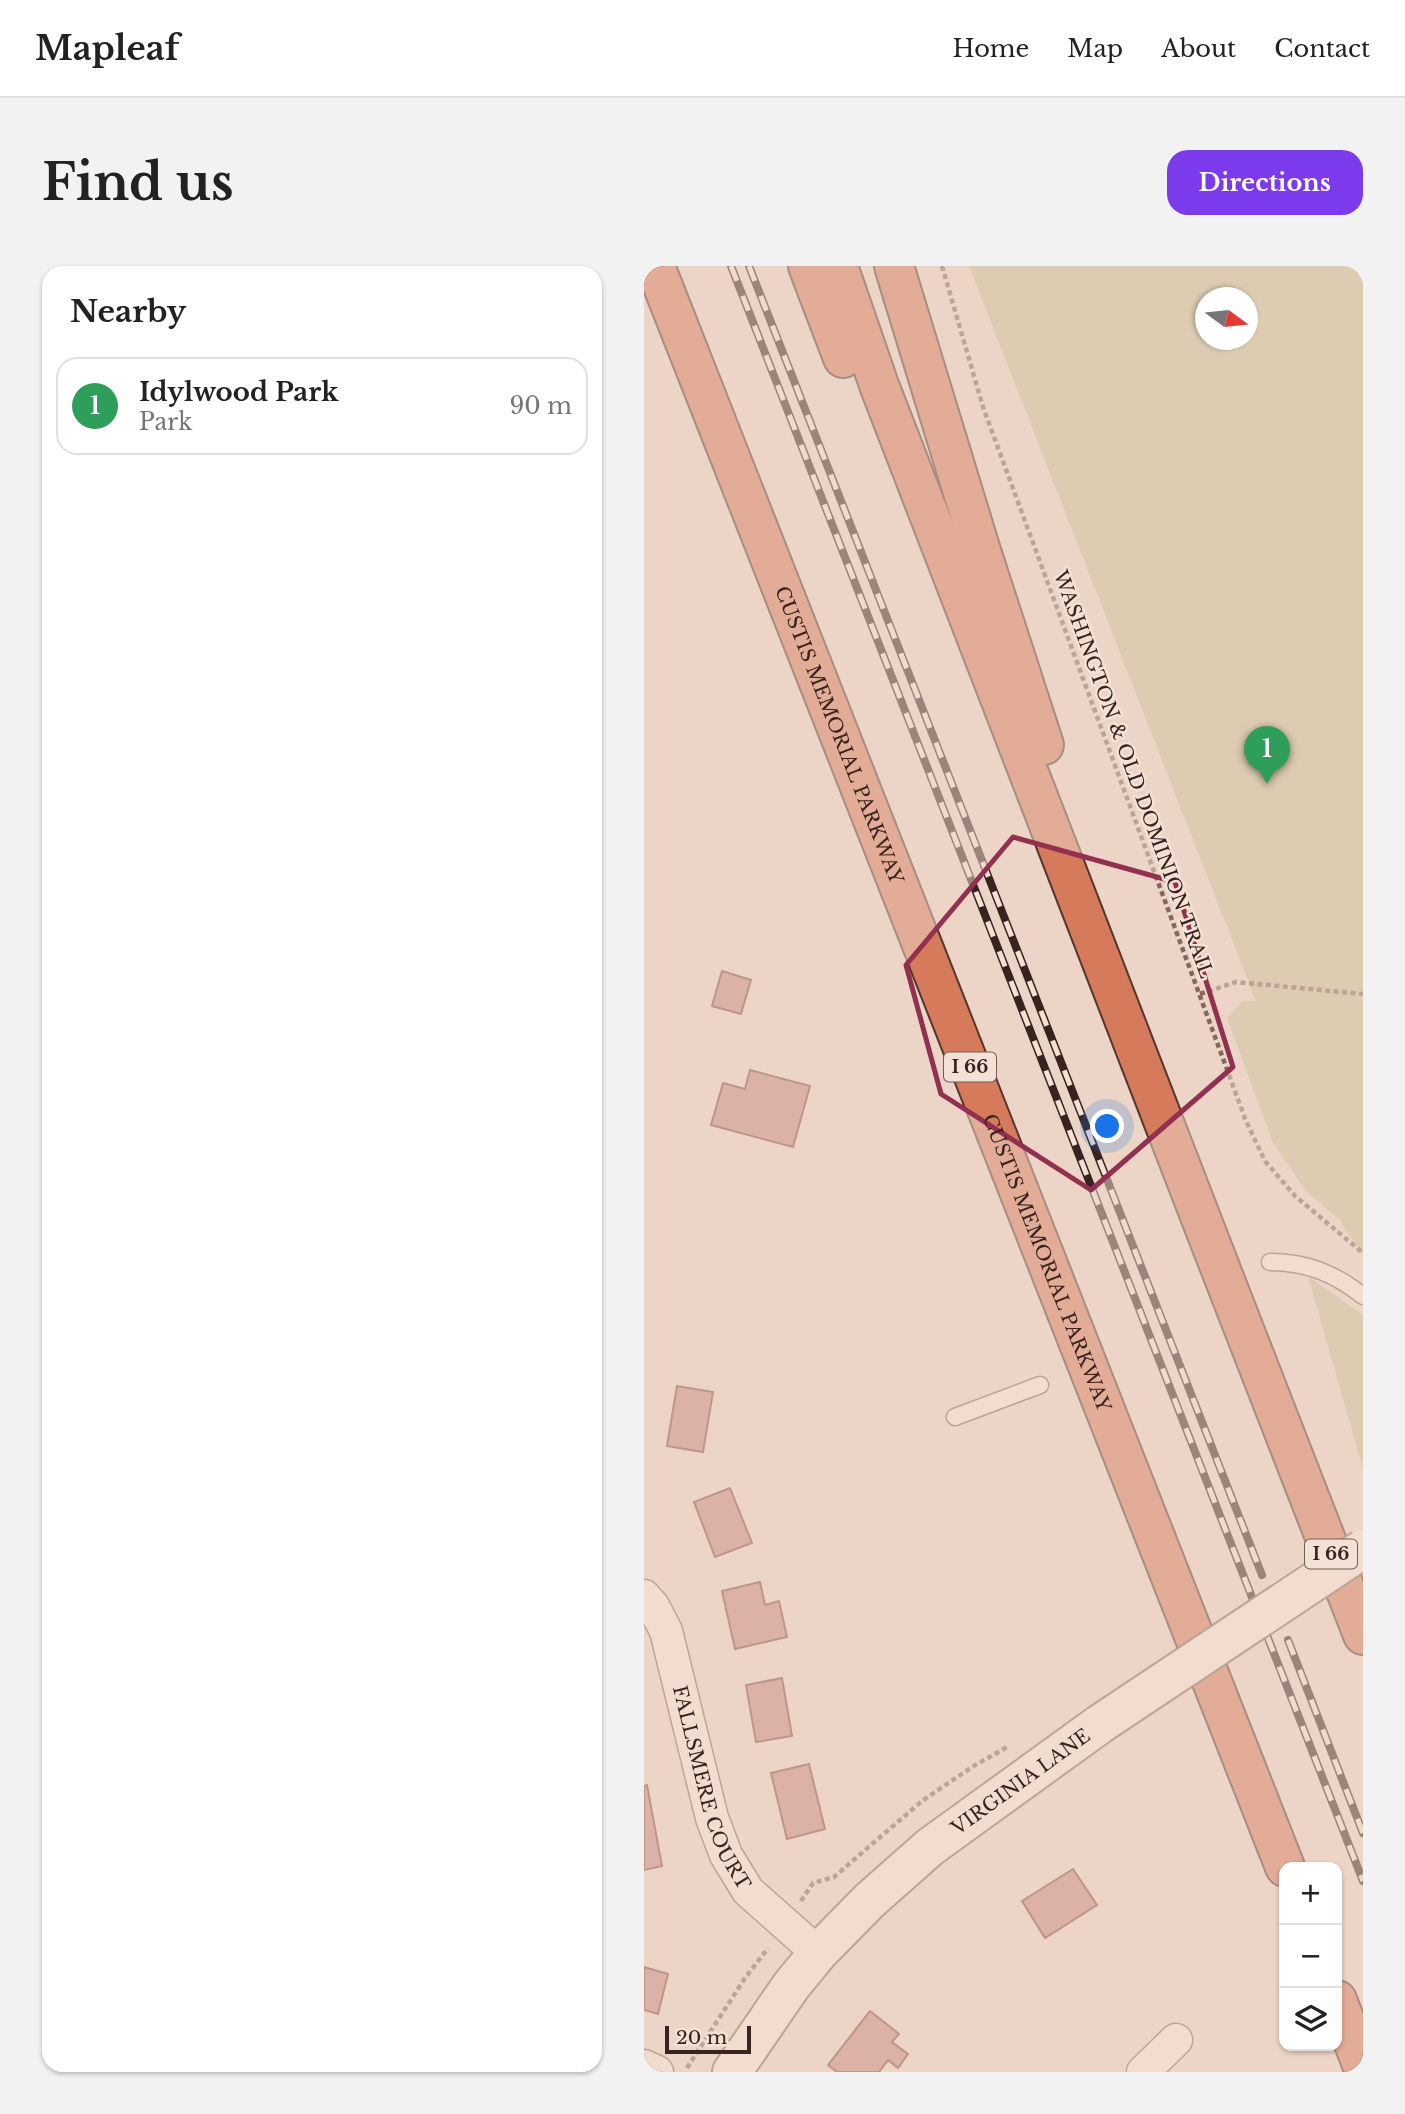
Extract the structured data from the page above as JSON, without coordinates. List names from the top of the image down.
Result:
{
  "streets": {
    "highway": ["CUSTIS MEMORIAL PARKWAY", "I 66"],
    "street": ["VIRGINIA LANE", "FALLSMERE COURT"],
    "path": ["WASHINGTON & OLD DOMINION TRAIL"]
  },
  "crossings": [
    ["VIRGINIA LANE", "FALLSMERE COURT"]
  ],
  "scale_bar": "20 m",
  "north": "right",
  "page": {
    "header": "Mapleaf",
    "nav": [
      "Home",
      "Map",
      "About",
      "Contact"
    ],
    "buttons": "Directions",
    "title": "Find us",
    "heading": "Nearby",
    "list": [
      {
        "mark": "1",
        "name": "Idylwood Park",
        "note": "Park",
        "value": "90 m"
      }
    ],
    "pins": "1",
    "map_buttons": ["+", "−"],
    "scale": "20 m"
  }
}
